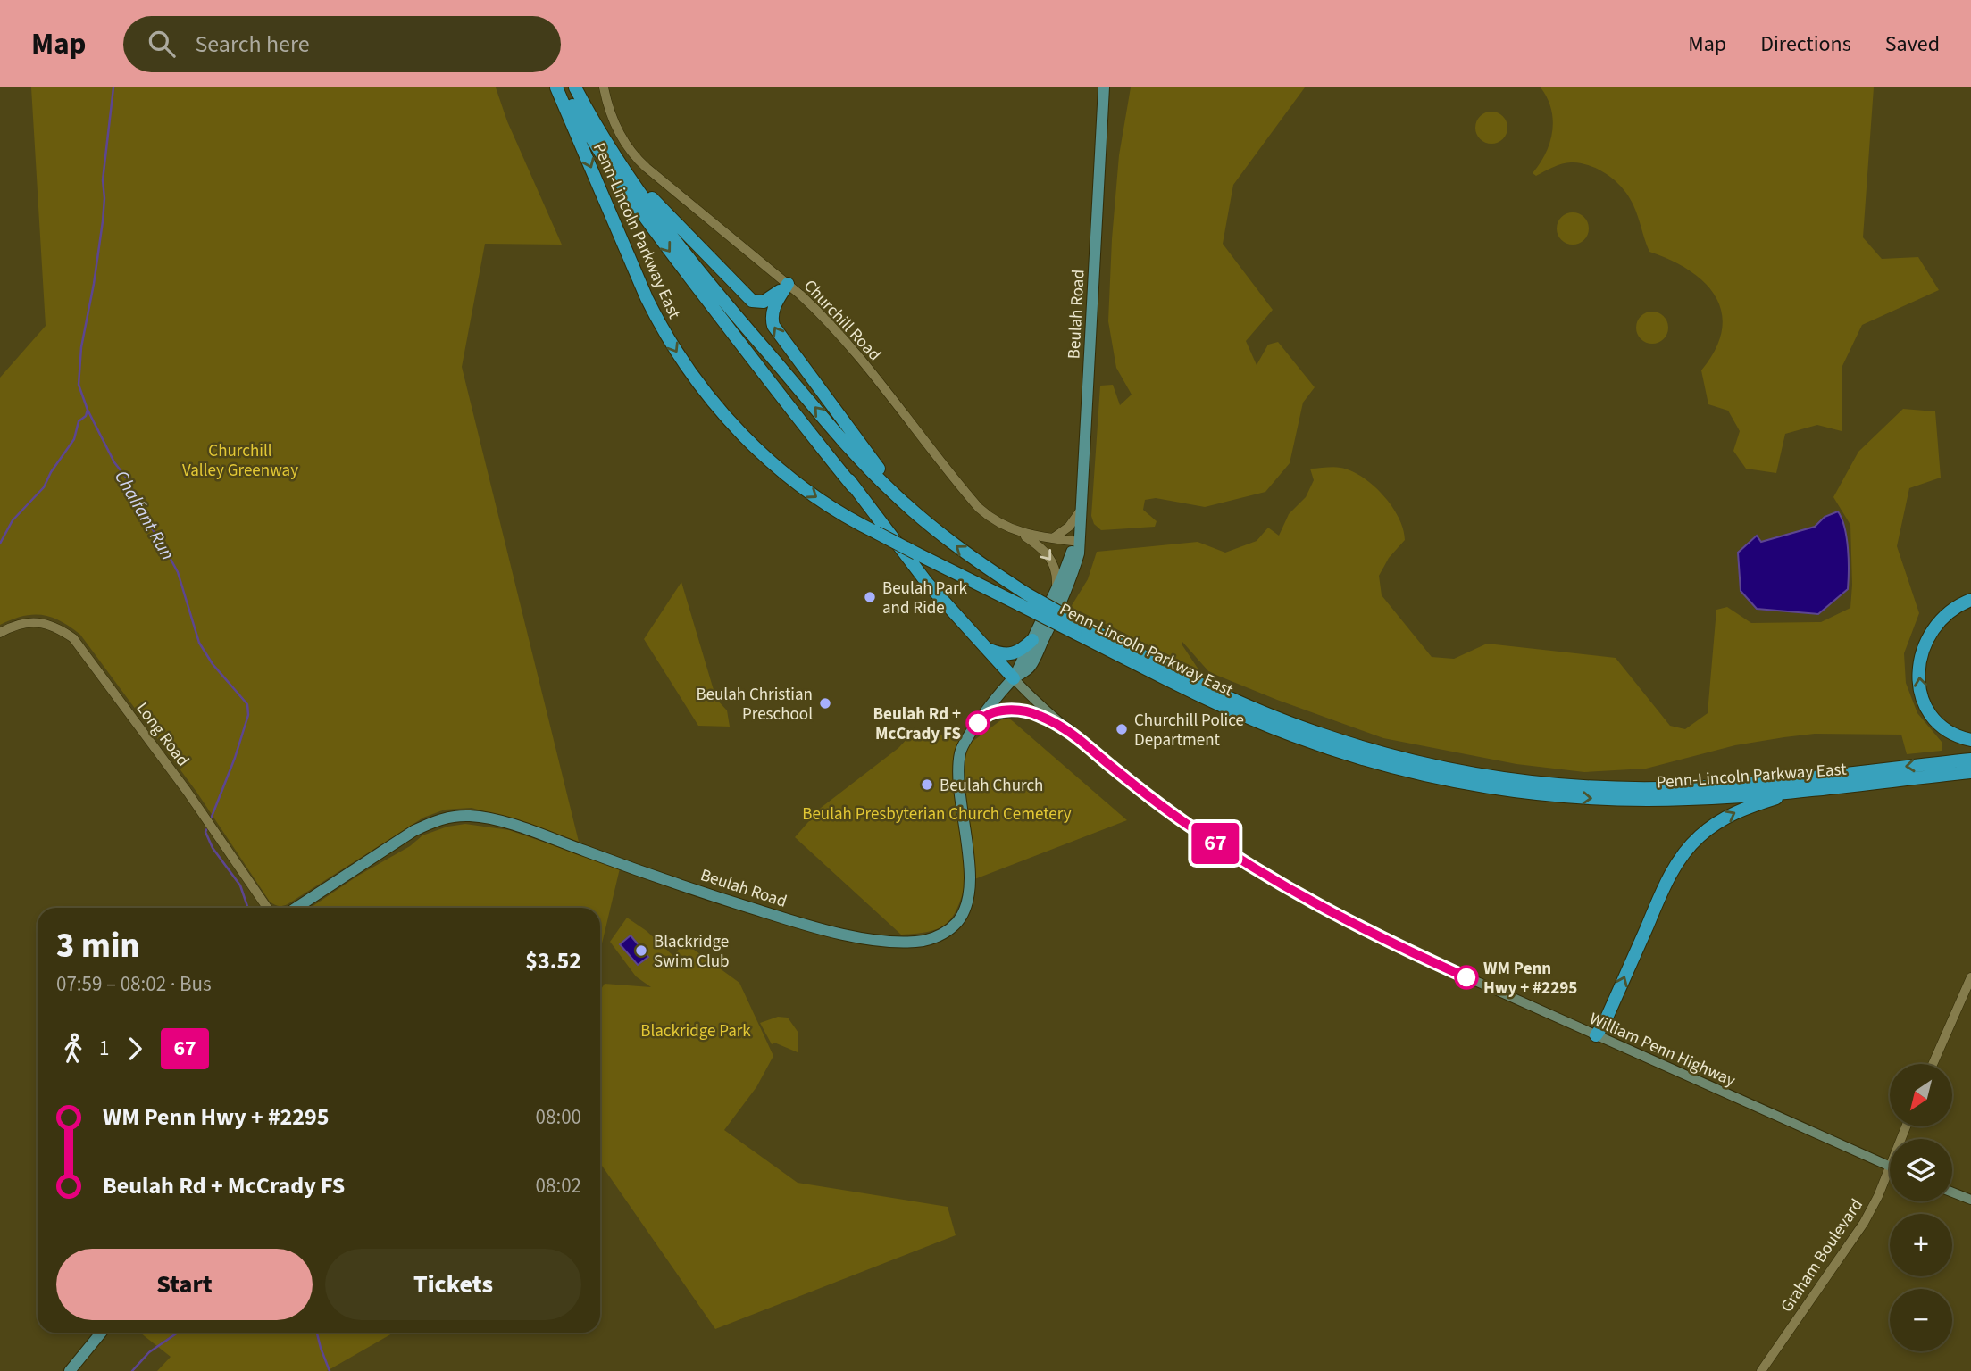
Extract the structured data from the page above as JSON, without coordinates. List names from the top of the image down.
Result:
{
  "streets": {
    "highway": ["Penn-Lincoln Parkway East"],
    "main road": ["Beulah Road", "William Penn Highway"],
    "street": ["Churchill Road", "Long Road", "Graham Boulevard"]
  },
  "crossings": [
    ["Beulah Road", "Churchill Road"],
    ["Beulah Road", "William Penn Highway"],
    ["William Penn Highway", "Graham Boulevard"]
  ],
  "water": ["Chalfant Run"],
  "parks": ["Churchill Valley Greenway", "Beulah Presbyterian Church Cemetery", "Blackridge Park"],
  "places": [
    "Beulah Park and Ride",
    "Beulah Christian Preschool",
    "Beulah Rd + McCrady FS",
    "Churchill Police Department",
    "Beulah Church",
    "Blackridge Swim Club",
    "WM Penn Hwy + #2295"
  ],
  "lines": ["bus line 67"],
  "north": "bottom left",
  "page": {
    "header": "Map",
    "search": "Search here",
    "nav": ["Map", "Directions", "Saved"],
    "on_map": "67",
    "heading": ["3 min", "07:59 – 08:02 · Bus", "$3.52"],
    "legs": ["1", "67"],
    "map_buttons": ["+", "−"],
    "list": [
      {
        "name": "WM Penn Hwy + #2295",
        "value": "08:00"
      },
      {
        "name": "Beulah Rd + McCrady FS",
        "value": "08:02"
      }
    ],
    "buttons": ["Start", "Tickets"]
  }
}
